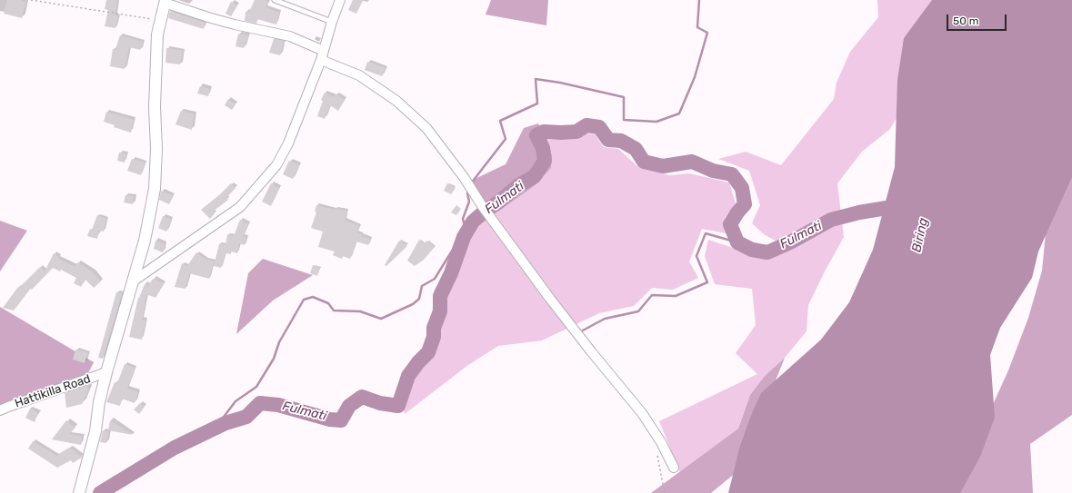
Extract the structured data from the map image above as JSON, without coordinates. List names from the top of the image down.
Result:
{
  "streets": {
    "street": ["Hattikilla Road"]
  },
  "water": ["Fulmati", "Biring"],
  "scale_bar": "50 m"
}
